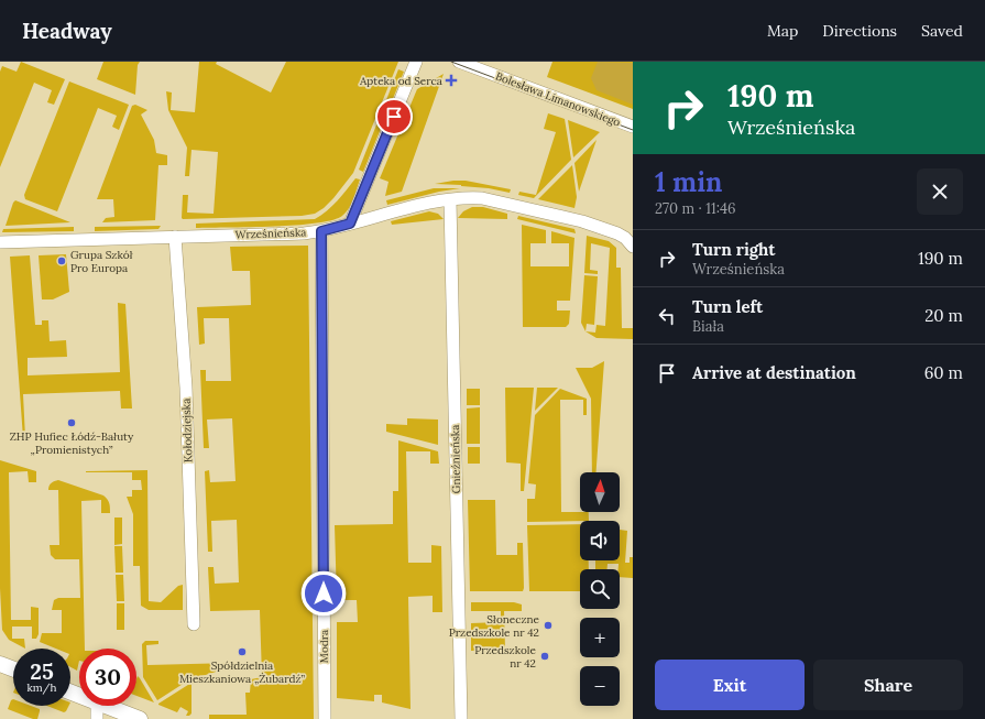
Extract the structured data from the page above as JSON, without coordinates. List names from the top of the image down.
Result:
{
  "streets": {
    "street": [
      "Bolesława Limanowskiego",
      "Wrześnieńska",
      "Kołodziejska",
      "Gnieźnieńska",
      "Modra"
    ]
  },
  "crossings": [
    ["Wrześnieńska", "Kołodziejska"],
    ["Wrześnieńska", "Gnieźnieńska"],
    ["Wrześnieńska", "Modra"]
  ],
  "places": {
    "health": ["Apteka od Serca"],
    "other": [
      "Grupa Szkół Pro Europa",
      "ZHP Hufiec Łódź-Bałuty „Promienistych”",
      "Słoneczne Przedszkole nr 42",
      "Spółdzielnia Mieszkaniowa „Żubardź”",
      "Przedszkole nr 42"
    ]
  },
  "north": "top",
  "page": {
    "header": "Headway",
    "nav": ["Map", "Directions", "Saved"],
    "turn": ["190 m", "Wrześnieńska"],
    "heading": ["1 min", "270 m · 11:46"],
    "list": [
      {
        "name": "Turn right",
        "note": "Wrześnieńska",
        "value": "190 m"
      },
      {
        "name": "Turn left",
        "note": "Biała",
        "value": "20 m"
      },
      {
        "name": "Arrive at destination",
        "value": "60 m"
      }
    ],
    "map_buttons": ["+", "−"],
    "speed": "25 km/h",
    "limit": "30",
    "buttons": ["Exit", "Share"]
  }
}
